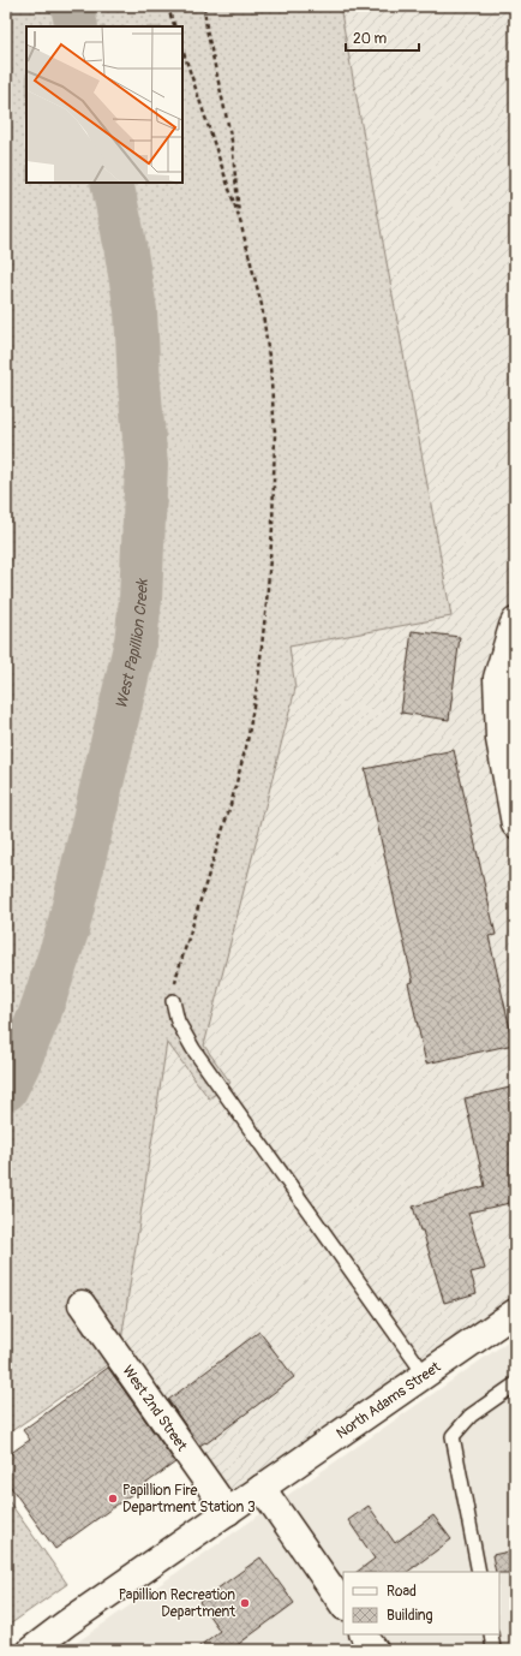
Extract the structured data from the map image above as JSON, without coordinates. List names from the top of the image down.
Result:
{
  "streets": {
    "street": ["North Adams Street", "West 2nd Street"]
  },
  "crossings": [
    ["North Adams Street", "West 2nd Street"]
  ],
  "water": ["West Papillion Creek"],
  "places": ["Papillion Fire Department Station 3", "Papillion Recreation Department"],
  "legend": ["Road", "Building"],
  "scale_bar": "20 m"
}
